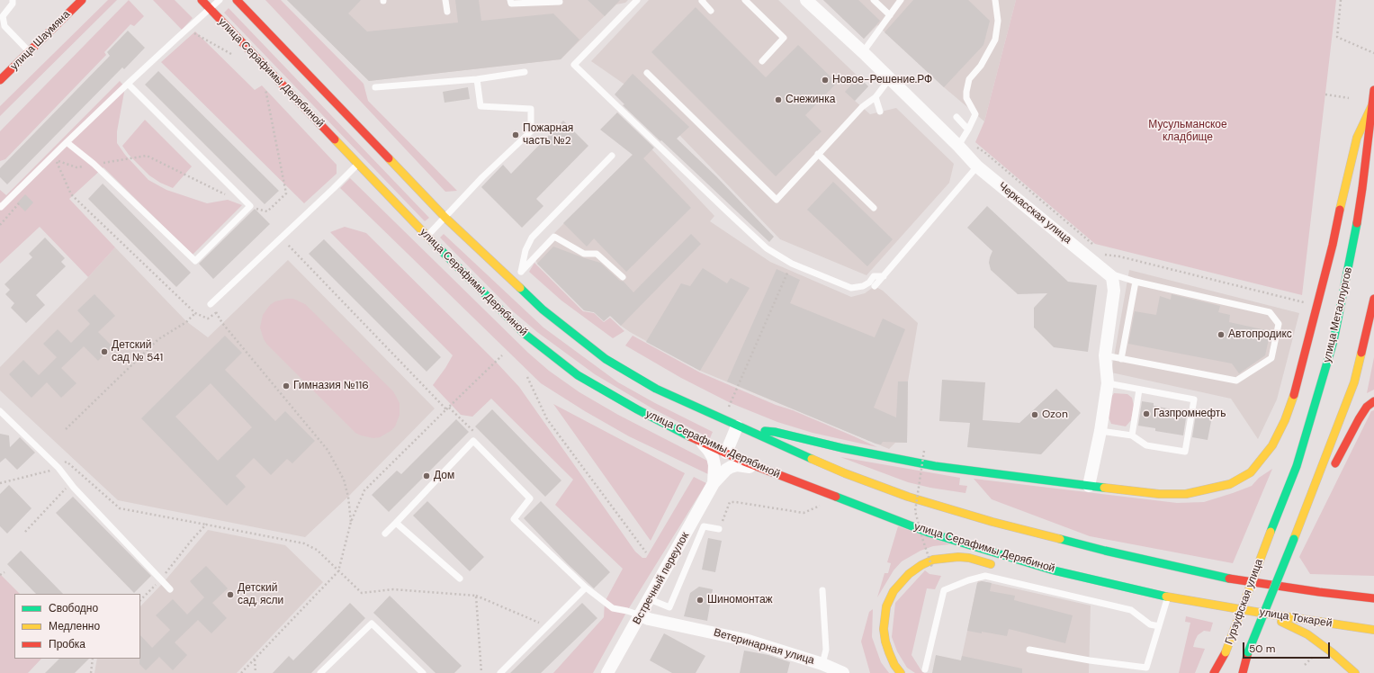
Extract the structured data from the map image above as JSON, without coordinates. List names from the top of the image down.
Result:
{
  "streets": {
    "main road": [
      "улица Шаумяна",
      "улица Серафимы Дерябиной",
      "улица Металлургов",
      "Гурзуфская улица",
      "улица Токарей"
    ],
    "street": ["Черкасская улица", "Встречный переулок", "Ветеринарная улица"]
  },
  "crossings": [
    ["улица Серафимы Дерябиной", "Встречный переулок"],
    ["улица Серафимы Дерябиной", "улица Токарей"],
    ["улица Металлургов", "Гурзуфская улица"],
    ["Встречный переулок", "Ветеринарная улица"]
  ],
  "parks": ["Мусульманское кладбище"],
  "places": [
    "Новое-Решение.РФ",
    "Снежинка",
    "Пожарная часть №2",
    "Автопродикс",
    "Детский сад № 541",
    "Гимназия №116",
    "Газпромнефть",
    "Ozon",
    "Дом",
    "Детский сад, ясли",
    "Шиномонтаж"
  ],
  "legend": ["Свободно", "Медленно", "Пробка"],
  "scale_bar": "50 m"
}
